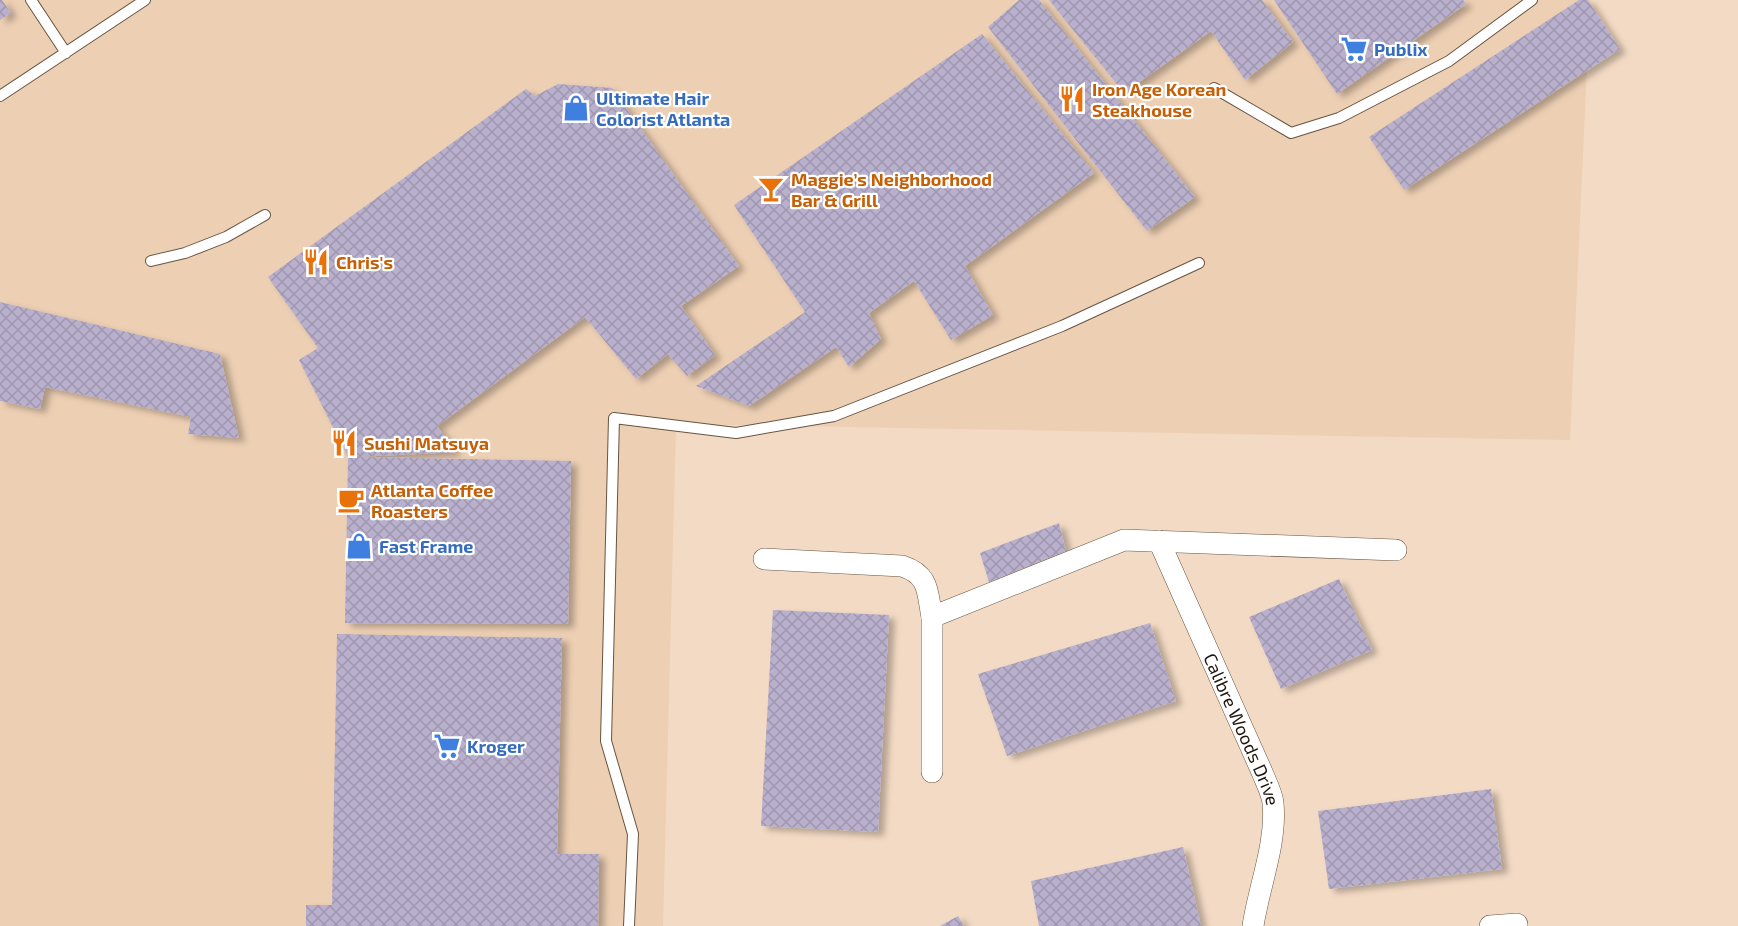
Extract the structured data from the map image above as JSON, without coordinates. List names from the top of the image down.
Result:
{
  "streets": {
    "street": ["Calibre Woods Drive"]
  },
  "places": {
    "supermarket": ["Publix", "Kroger"],
    "restaurant": ["Iron Age Korean Steakhouse", "Chris's", "Sushi Matsuya"],
    "shop": ["Ultimate Hair Colorist Atlanta", "Fast Frame"],
    "bar": ["Maggie’s Neighborhood Bar & Grill"],
    "cafe": ["Atlanta Coffee Roasters"]
  }
}
